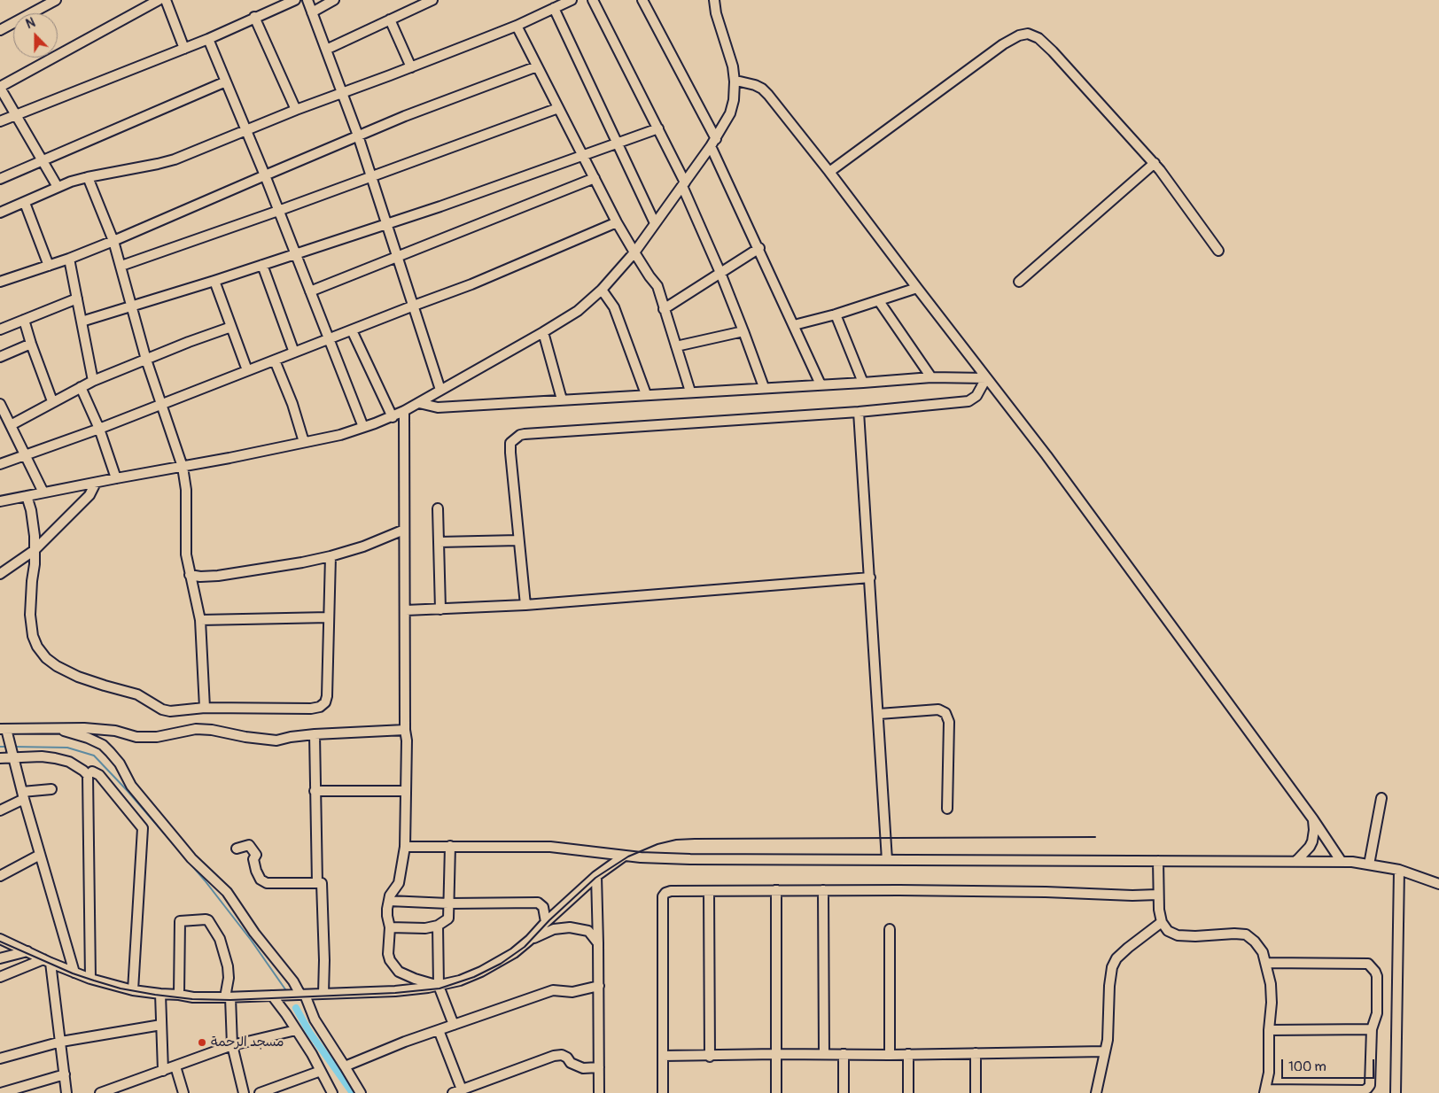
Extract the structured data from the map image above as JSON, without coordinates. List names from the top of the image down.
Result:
{
  "places": ["مسجد الرحمة"],
  "scale_bar": "100 m",
  "north": "top"
}
